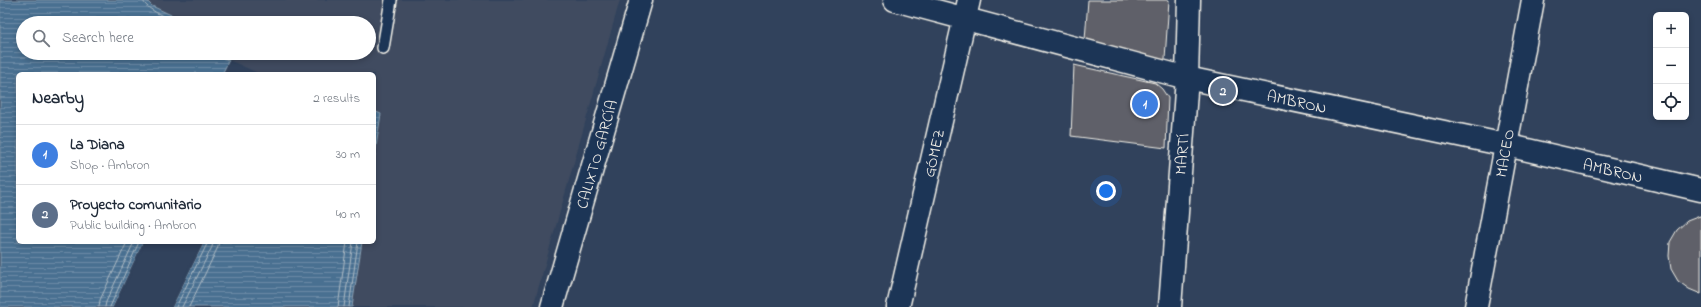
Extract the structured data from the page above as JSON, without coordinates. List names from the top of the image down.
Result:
{
  "streets": {
    "street": [
      "AMBRON",
      "GÓMEZ",
      "MACEO",
      "CALIXTO GARCÍA",
      "MARTÍ"
    ]
  },
  "crossings": [
    ["AMBRON", "GÓMEZ"],
    ["AMBRON", "MACEO"],
    ["AMBRON", "MARTÍ"]
  ],
  "page": {
    "map_buttons": ["+", "−"],
    "search": "Search here",
    "heading": ["Nearby", "2 results"],
    "pins": ["2", "1"],
    "list": [
      {
        "mark": "1",
        "name": "La Diana",
        "note": "Shop · Ambron",
        "value": "30 m"
      },
      {
        "mark": "2",
        "name": "Proyecto comunitario",
        "note": "Public building · Ambron",
        "value": "40 m"
      }
    ]
  }
}
